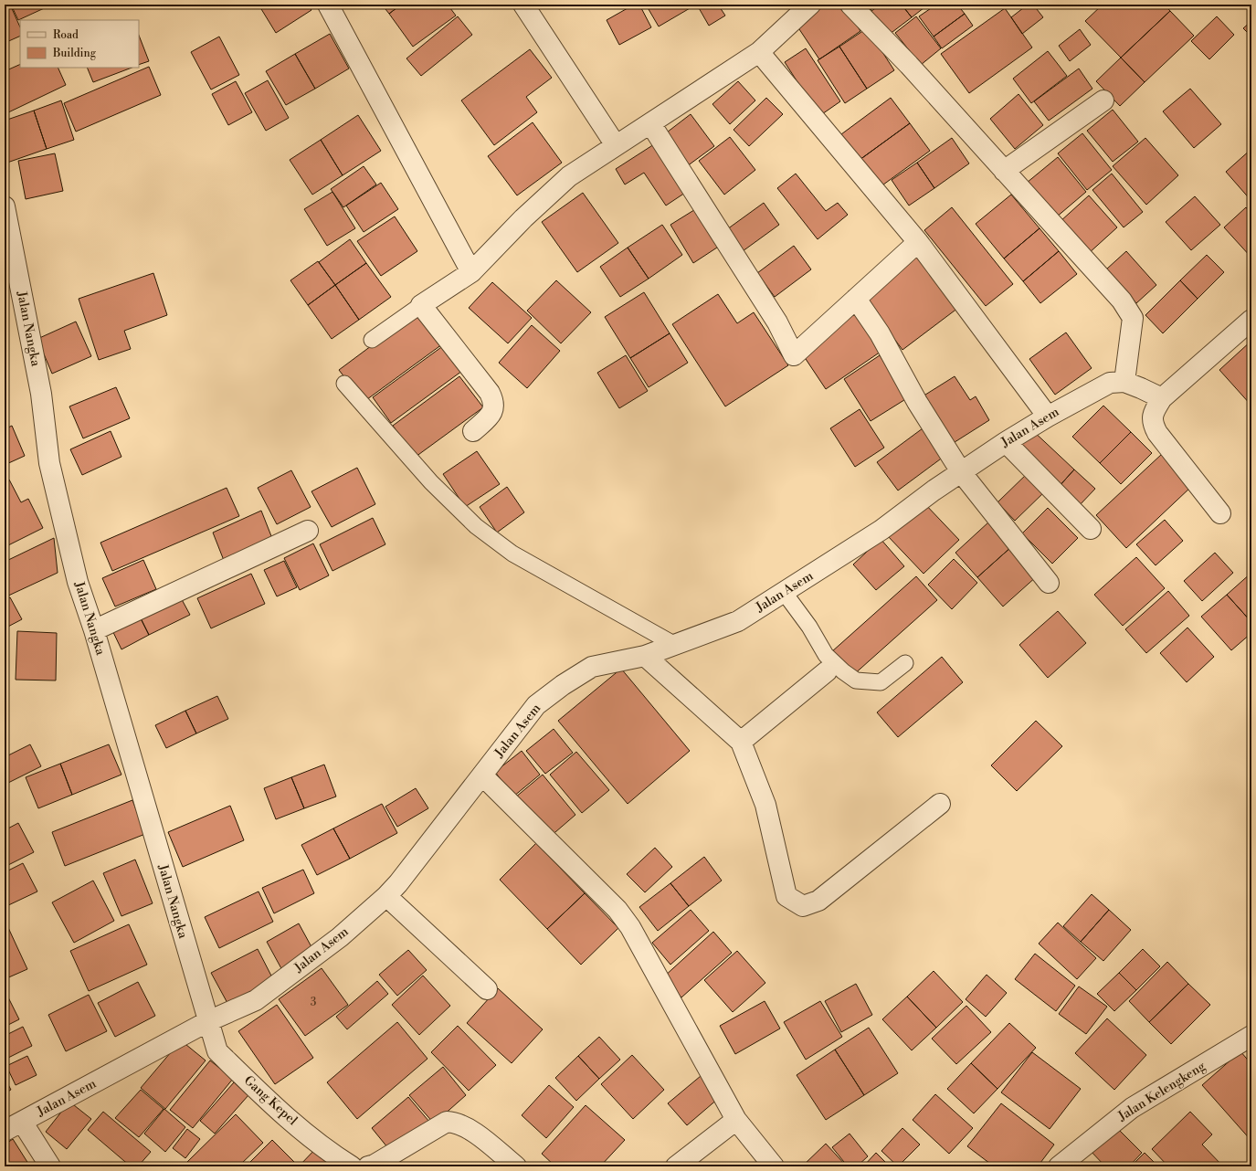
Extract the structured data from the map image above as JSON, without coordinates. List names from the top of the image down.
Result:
{
  "streets": {
    "street": [
      "Jalan Nangka",
      "Jalan Asem",
      "Jalan Kelengkeng",
      "Gang Kepel"
    ]
  },
  "crossings": [
    ["Jalan Nangka", "Jalan Asem"],
    ["Jalan Nangka", "Gang Kepel"],
    ["Jalan Asem", "Gang Kepel"]
  ],
  "house_numbers": ["3"],
  "legend": ["Road", "Building"]
}
